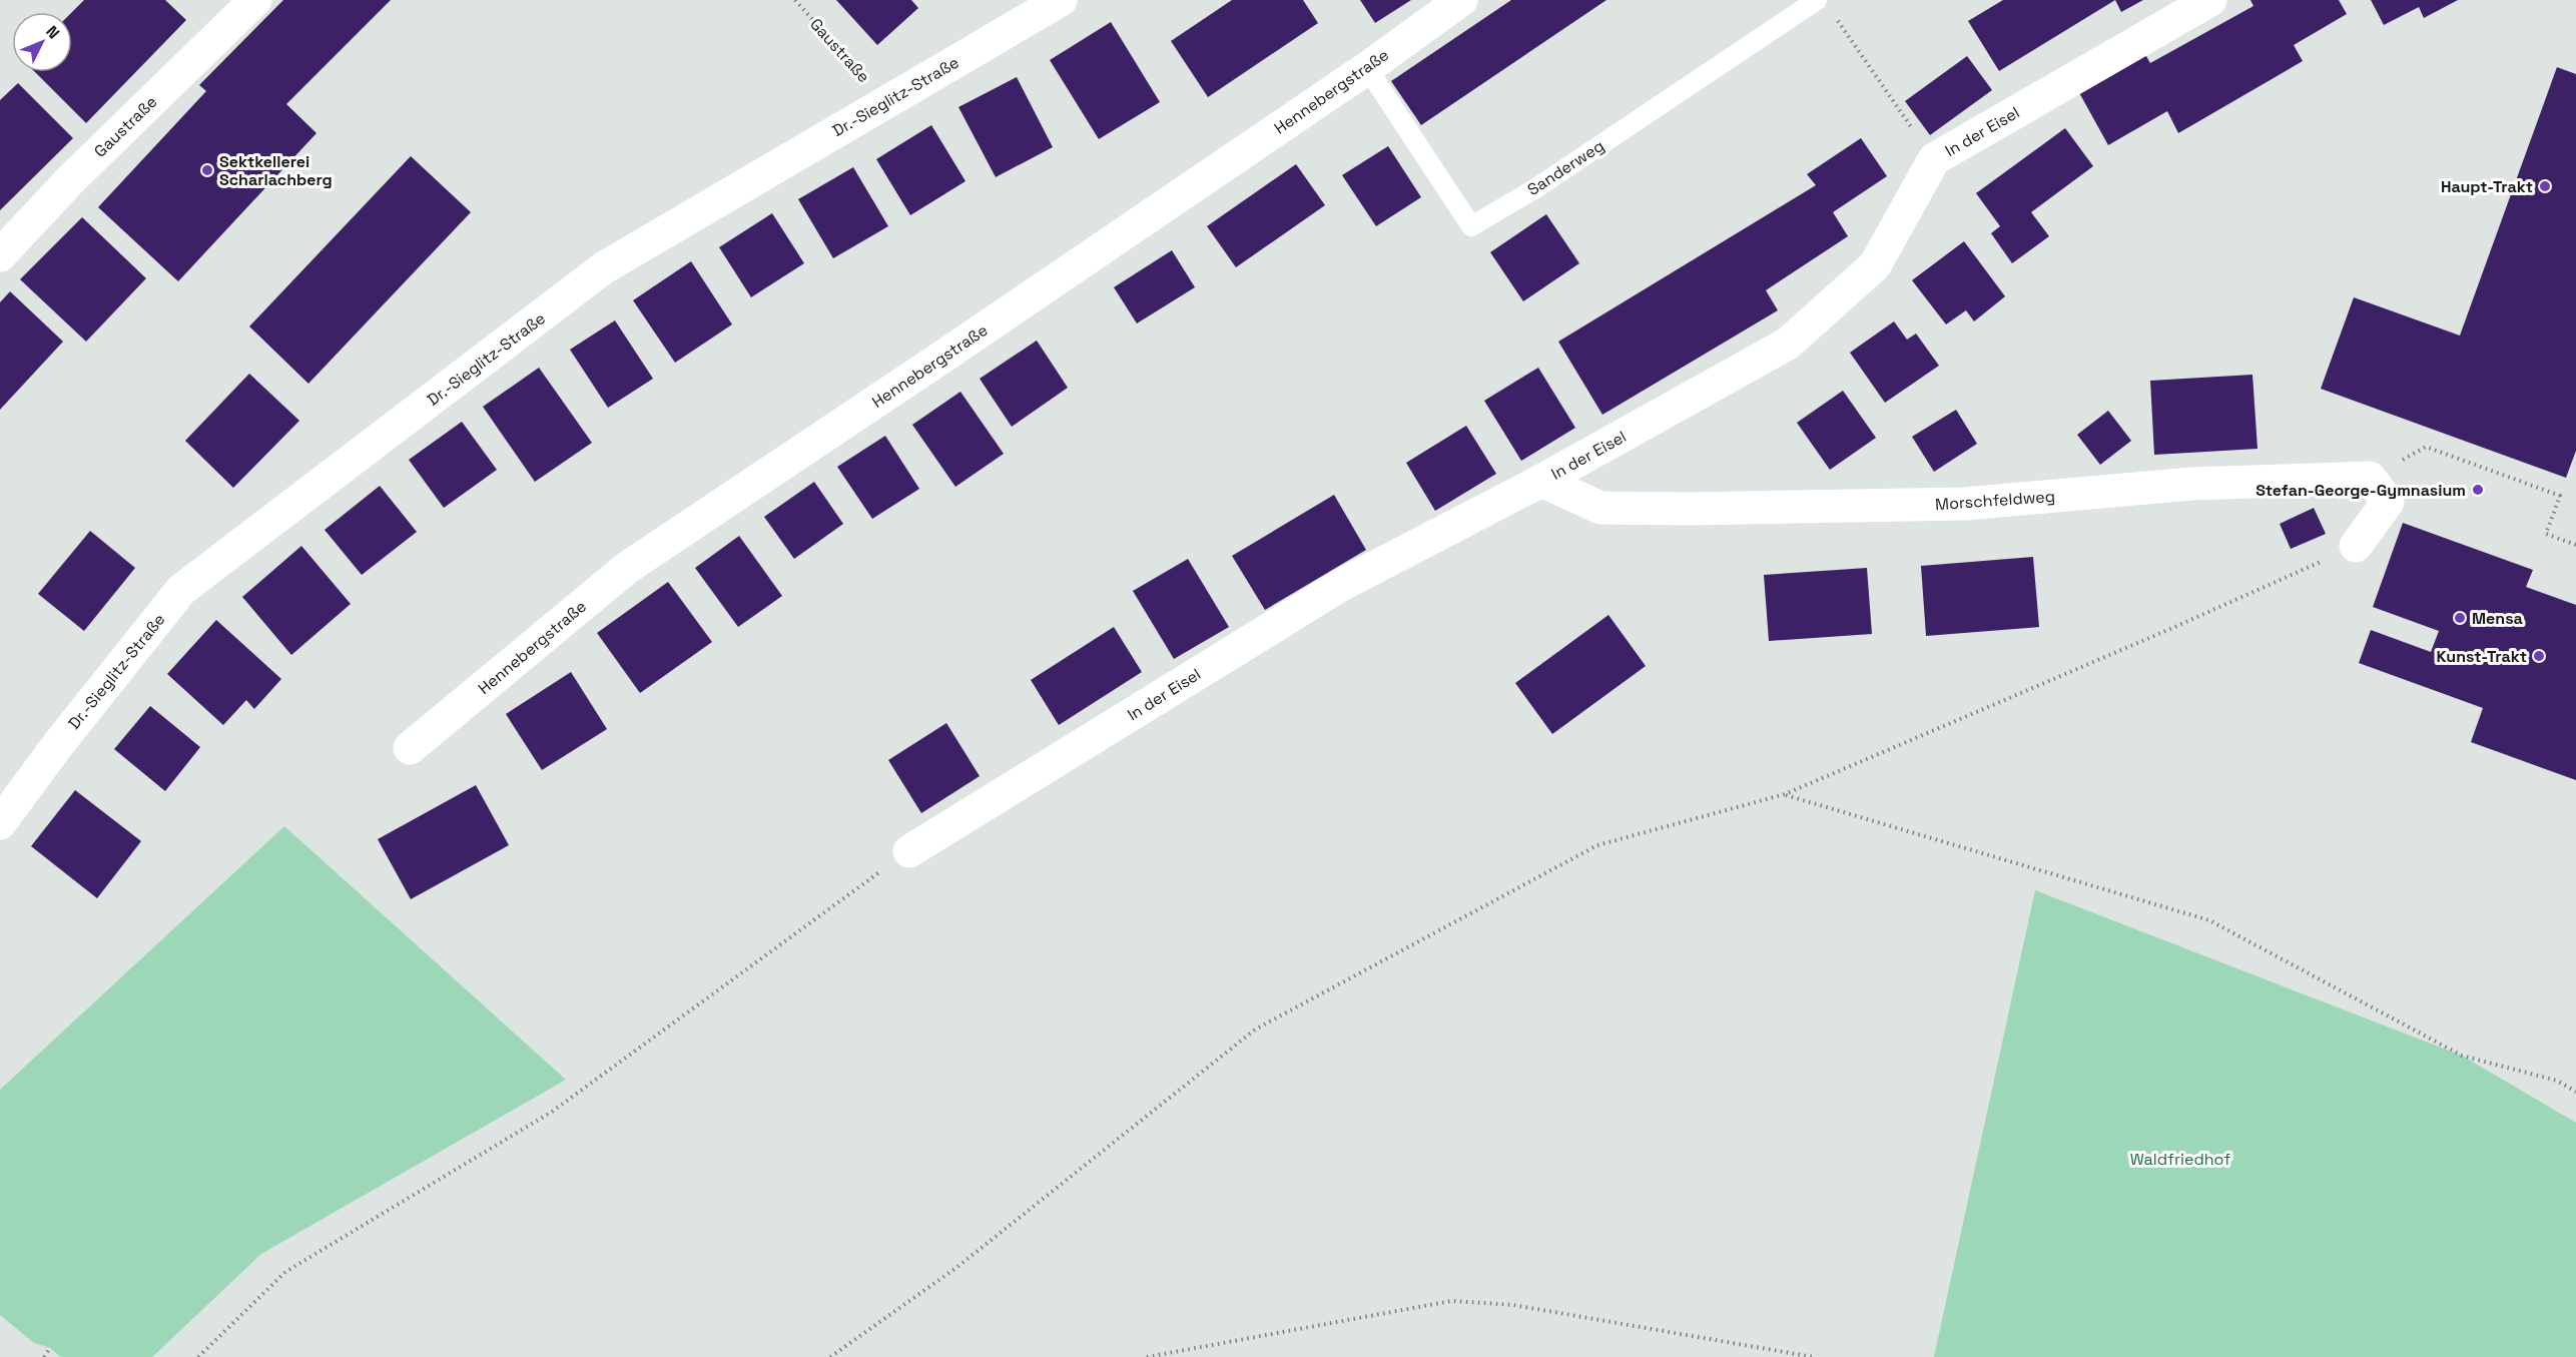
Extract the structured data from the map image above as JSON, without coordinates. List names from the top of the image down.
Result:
{
  "streets": {
    "street": [
      "Gaustraße",
      "Hennebergstraße",
      "Dr.-Sieglitz-Straße",
      "In der Eisel",
      "Morschfeldweg"
    ],
    "lane": ["Sanderweg"]
  },
  "crossings": [
    ["Gaustraße", "Dr.-Sieglitz-Straße"],
    ["Hennebergstraße", "Sanderweg"],
    ["In der Eisel", "Morschfeldweg"]
  ],
  "parks": ["Waldfriedhof"],
  "places": [
    "Sektkellerei Scharlachberg",
    "Haupt-Trakt",
    "Stefan-George-Gymnasium",
    "Mensa",
    "Kunst-Trakt"
  ],
  "north": "top right"
}
